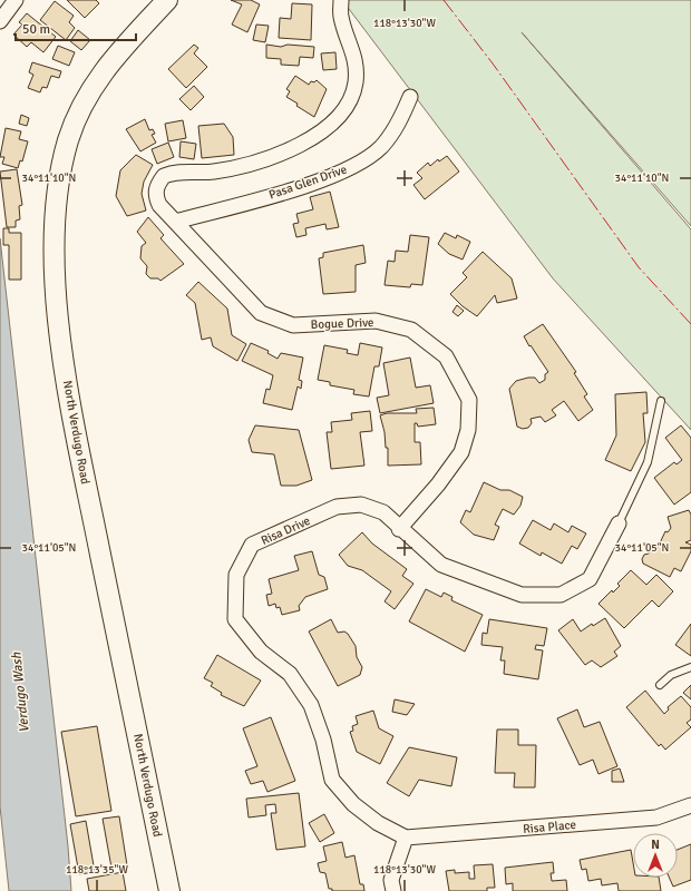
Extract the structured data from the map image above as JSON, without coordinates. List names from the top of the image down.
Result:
{
  "streets": {
    "main road": ["North Verdugo Road"],
    "street": [
      "Pasa Glen Drive",
      "Bogue Drive",
      "Risa Drive",
      "Risa Place"
    ]
  },
  "crossings": [
    ["Pasa Glen Drive", "Bogue Drive"],
    ["Bogue Drive", "Risa Drive"],
    ["Risa Drive", "Risa Place"]
  ],
  "water": ["Verdugo Wash"],
  "scale_bar": "50 m",
  "north": "top",
  "coordinates": [
    "118°13'30\"W",
    "34°11'10\"N",
    "34°11'05\"N",
    "118°13'35\"W"
  ]
}
